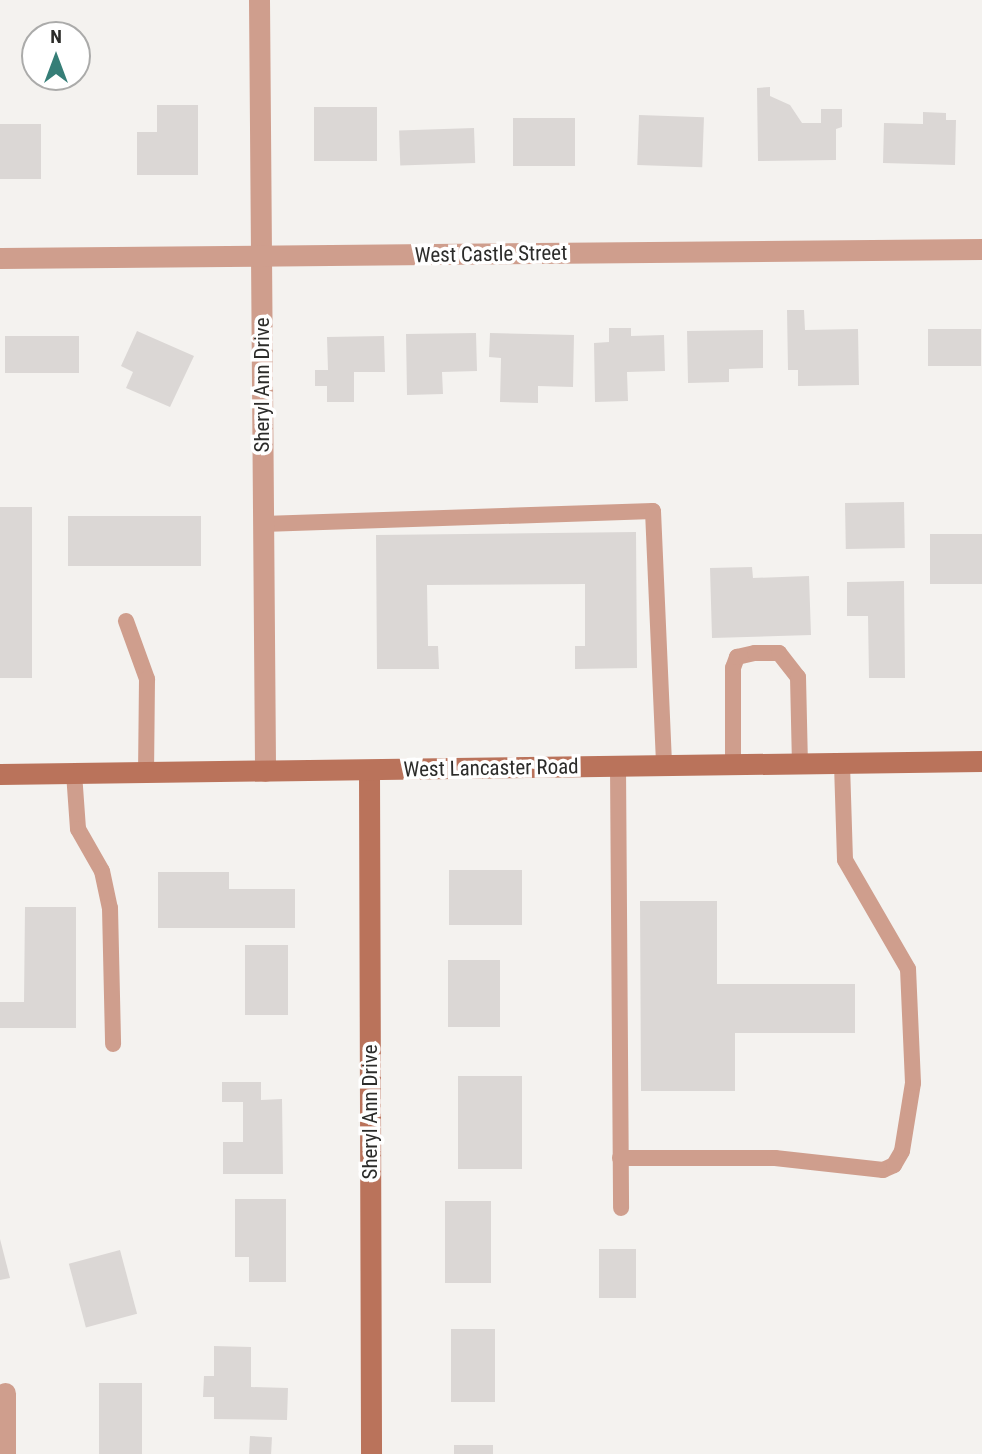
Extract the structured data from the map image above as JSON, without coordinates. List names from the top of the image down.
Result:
{
  "streets": {
    "street": ["West Castle Street", "Sheryl Ann Drive", "West Lancaster Road"]
  },
  "crossings": [
    ["West Castle Street", "Sheryl Ann Drive"],
    ["Sheryl Ann Drive", "West Lancaster Road"]
  ],
  "north": "top"
}
